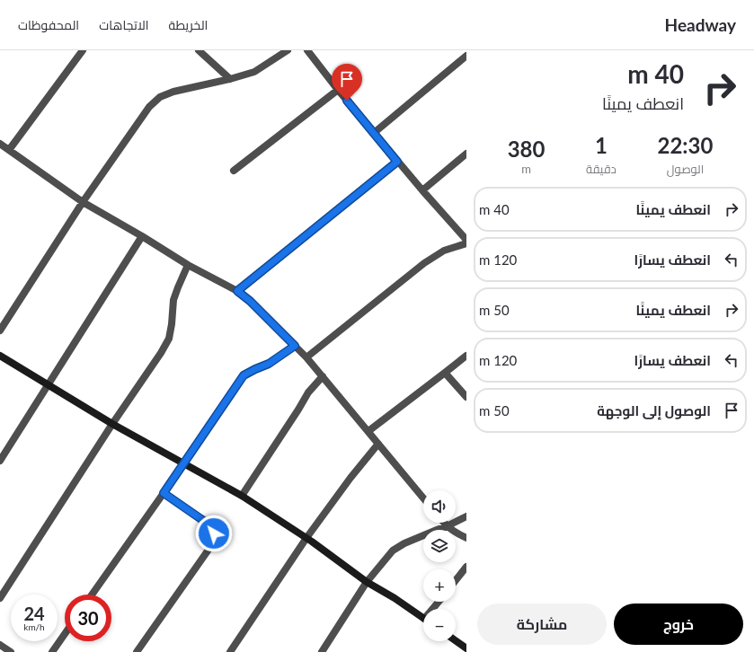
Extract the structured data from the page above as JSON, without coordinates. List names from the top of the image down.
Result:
{
  "page": {
    "header": "Headway",
    "nav": ["الخريطة", "الاتجاهات", "المحفوظات"],
    "turn": ["40 m", "انعطف يمينًا"],
    "eta": [
      "22:30",
      "الوصول",
      "1",
      "دقيقة",
      "380",
      "m"
    ],
    "list": [
      {
        "name": "انعطف يمينًا",
        "value": "40 m"
      },
      {
        "name": "انعطف يسارًا",
        "value": "120 m"
      },
      {
        "name": "انعطف يمينًا",
        "value": "50 m"
      },
      {
        "name": "انعطف يسارًا",
        "value": "120 m"
      },
      {
        "name": "الوصول إلى الوجهة",
        "value": "50 m"
      }
    ],
    "map_buttons": ["+", "−"],
    "speed": "24 km/h",
    "limit": "30",
    "buttons": ["خروج", "مشاركة"]
  }
}
